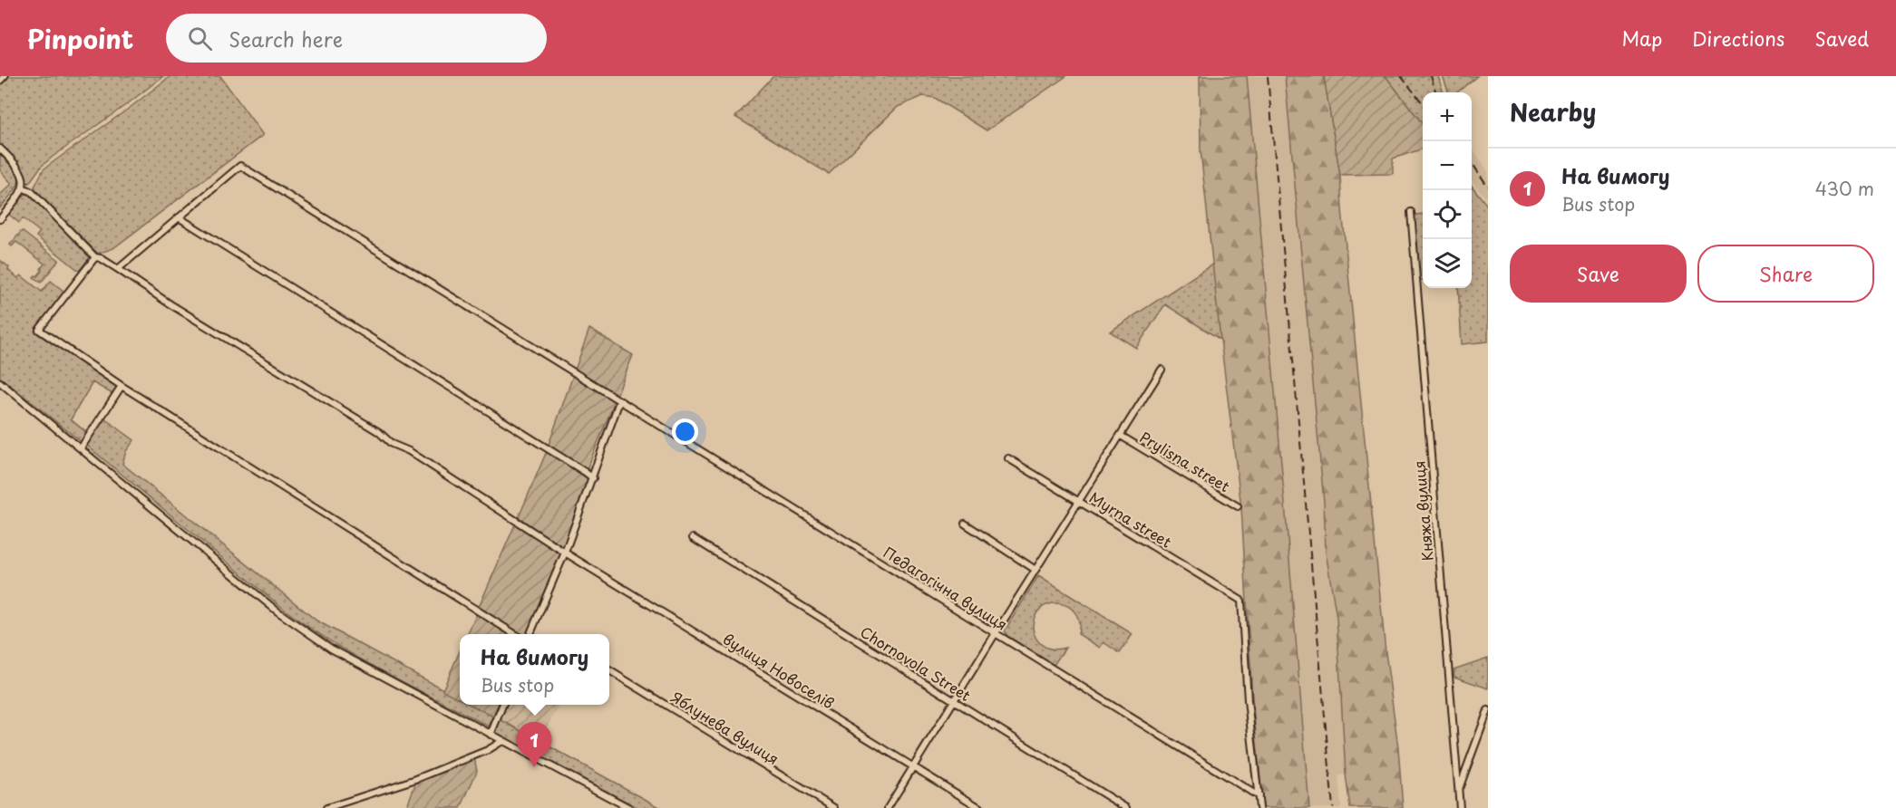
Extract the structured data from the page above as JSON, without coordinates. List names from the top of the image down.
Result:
{
  "streets": {
    "street": [
      "Prylisna street",
      "Княжа вулиця",
      "Myrna street",
      "Педагогічна вулиця",
      "Chornovola Street",
      "вулиця Новоселів",
      "Яблунева вулиця"
    ]
  },
  "crossings": [
    ["Myrna street", "Педагогічна вулиця"]
  ],
  "page": {
    "header": "Pinpoint",
    "search": "Search here",
    "nav": ["Map", "Directions", "Saved"],
    "heading": "Nearby",
    "map_buttons": ["+", "−"],
    "list": [
      {
        "mark": "1",
        "name": "На вимогу",
        "note": "Bus stop",
        "value": "430 m"
      }
    ],
    "buttons": ["Save", "Share"],
    "popup": ["На вимогу", "Bus stop"],
    "pins": "1"
  }
}
